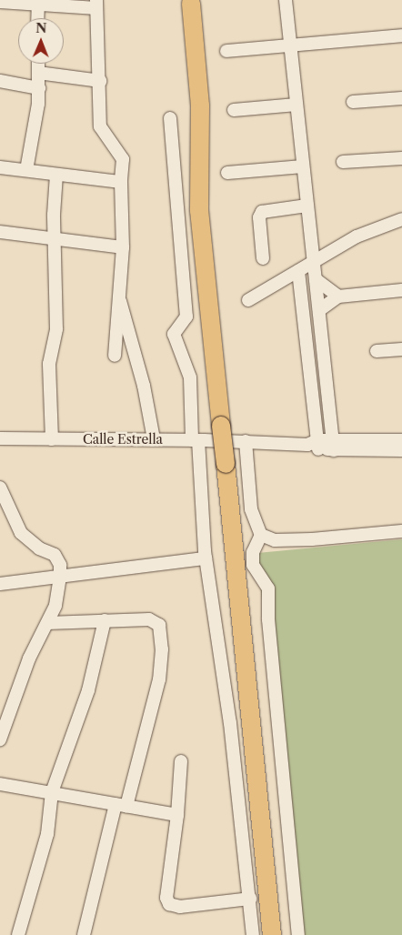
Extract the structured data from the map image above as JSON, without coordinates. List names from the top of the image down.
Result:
{
  "streets": {
    "street": ["Calle Estrella"]
  },
  "north": "top"
}
